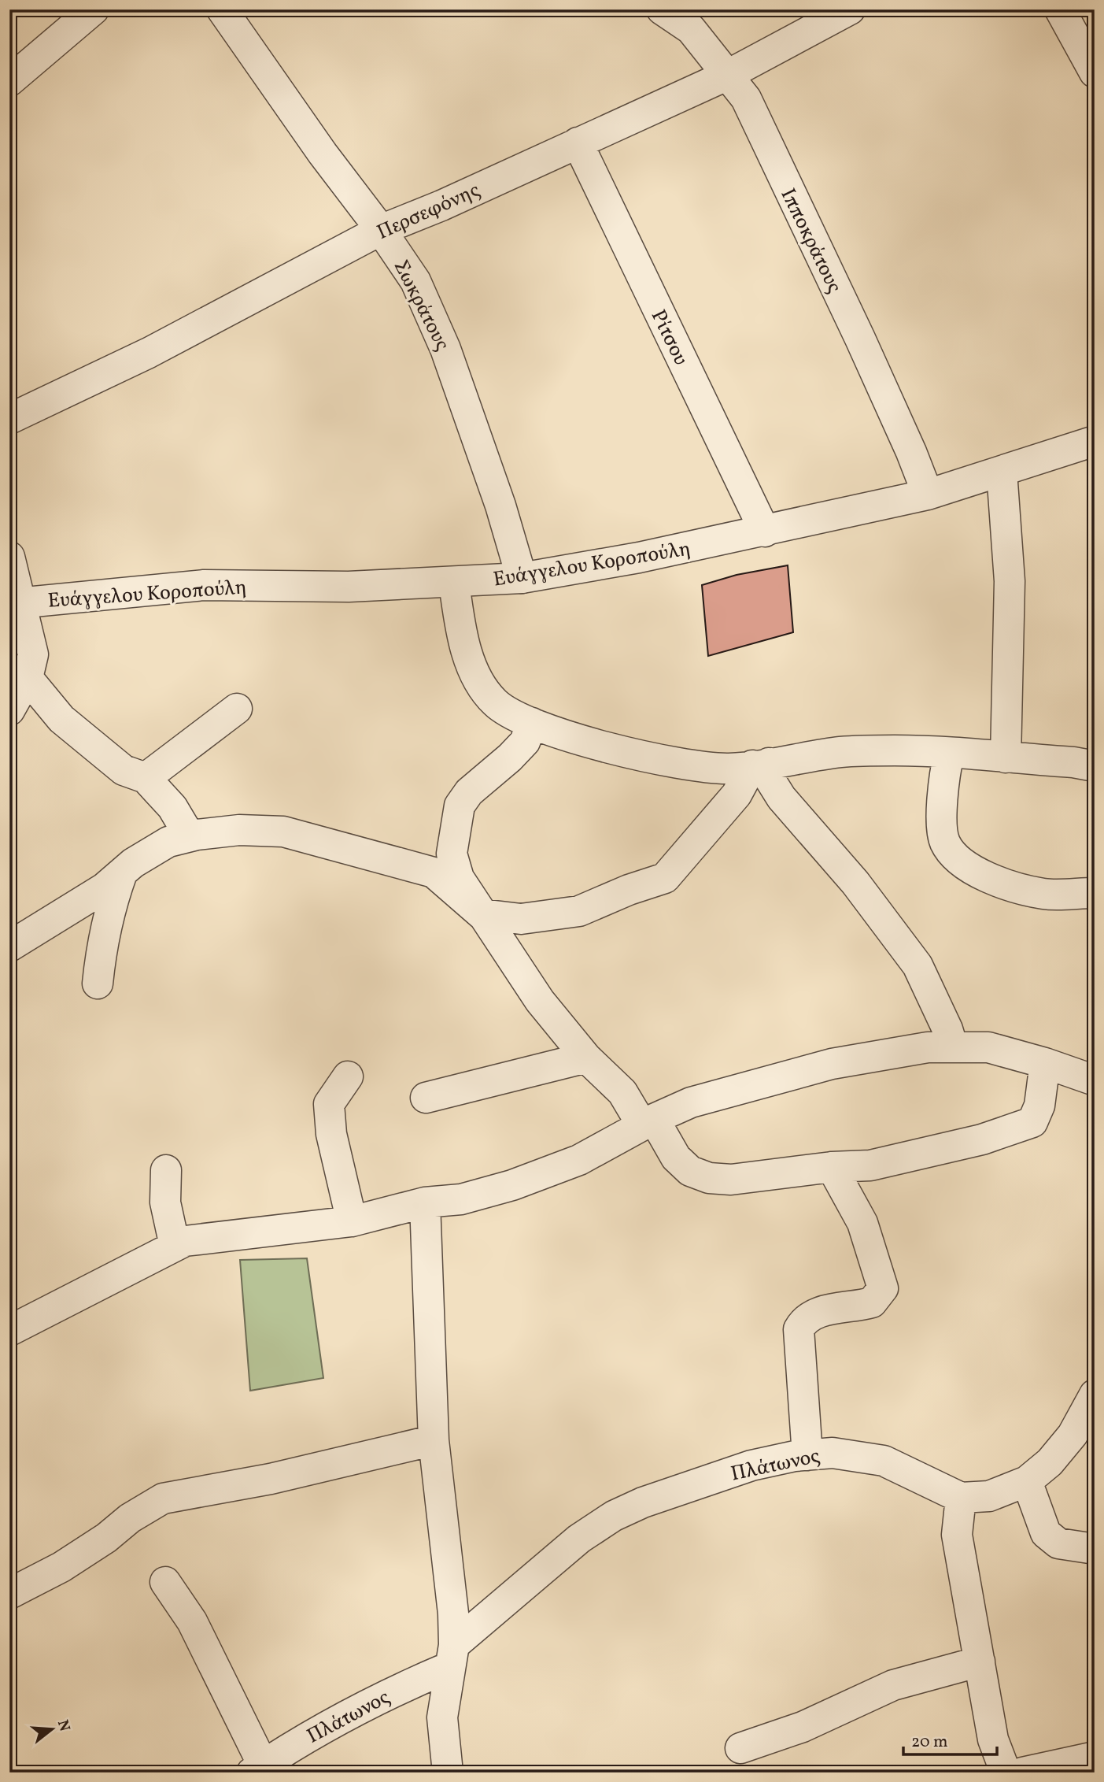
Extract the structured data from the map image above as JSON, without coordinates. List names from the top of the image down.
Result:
{
  "streets": {
    "street": [
      "Περσεφόνης",
      "Ιπποκράτους",
      "Σωκράτους",
      "Ρίτσου",
      "Ευάγγελου Κοροπούλη",
      "Πλάτωνος"
    ]
  },
  "crossings": [
    ["Περσεφόνης", "Ιπποκράτους"],
    ["Περσεφόνης", "Σωκράτους"],
    ["Περσεφόνης", "Ρίτσου"],
    ["Ιπποκράτους", "Ευάγγελου Κοροπούλη"],
    ["Σωκράτους", "Ευάγγελου Κοροπούλη"],
    ["Ρίτσου", "Ευάγγελου Κοροπούλη"]
  ],
  "scale_bar": "20 m",
  "north": "right"
}
